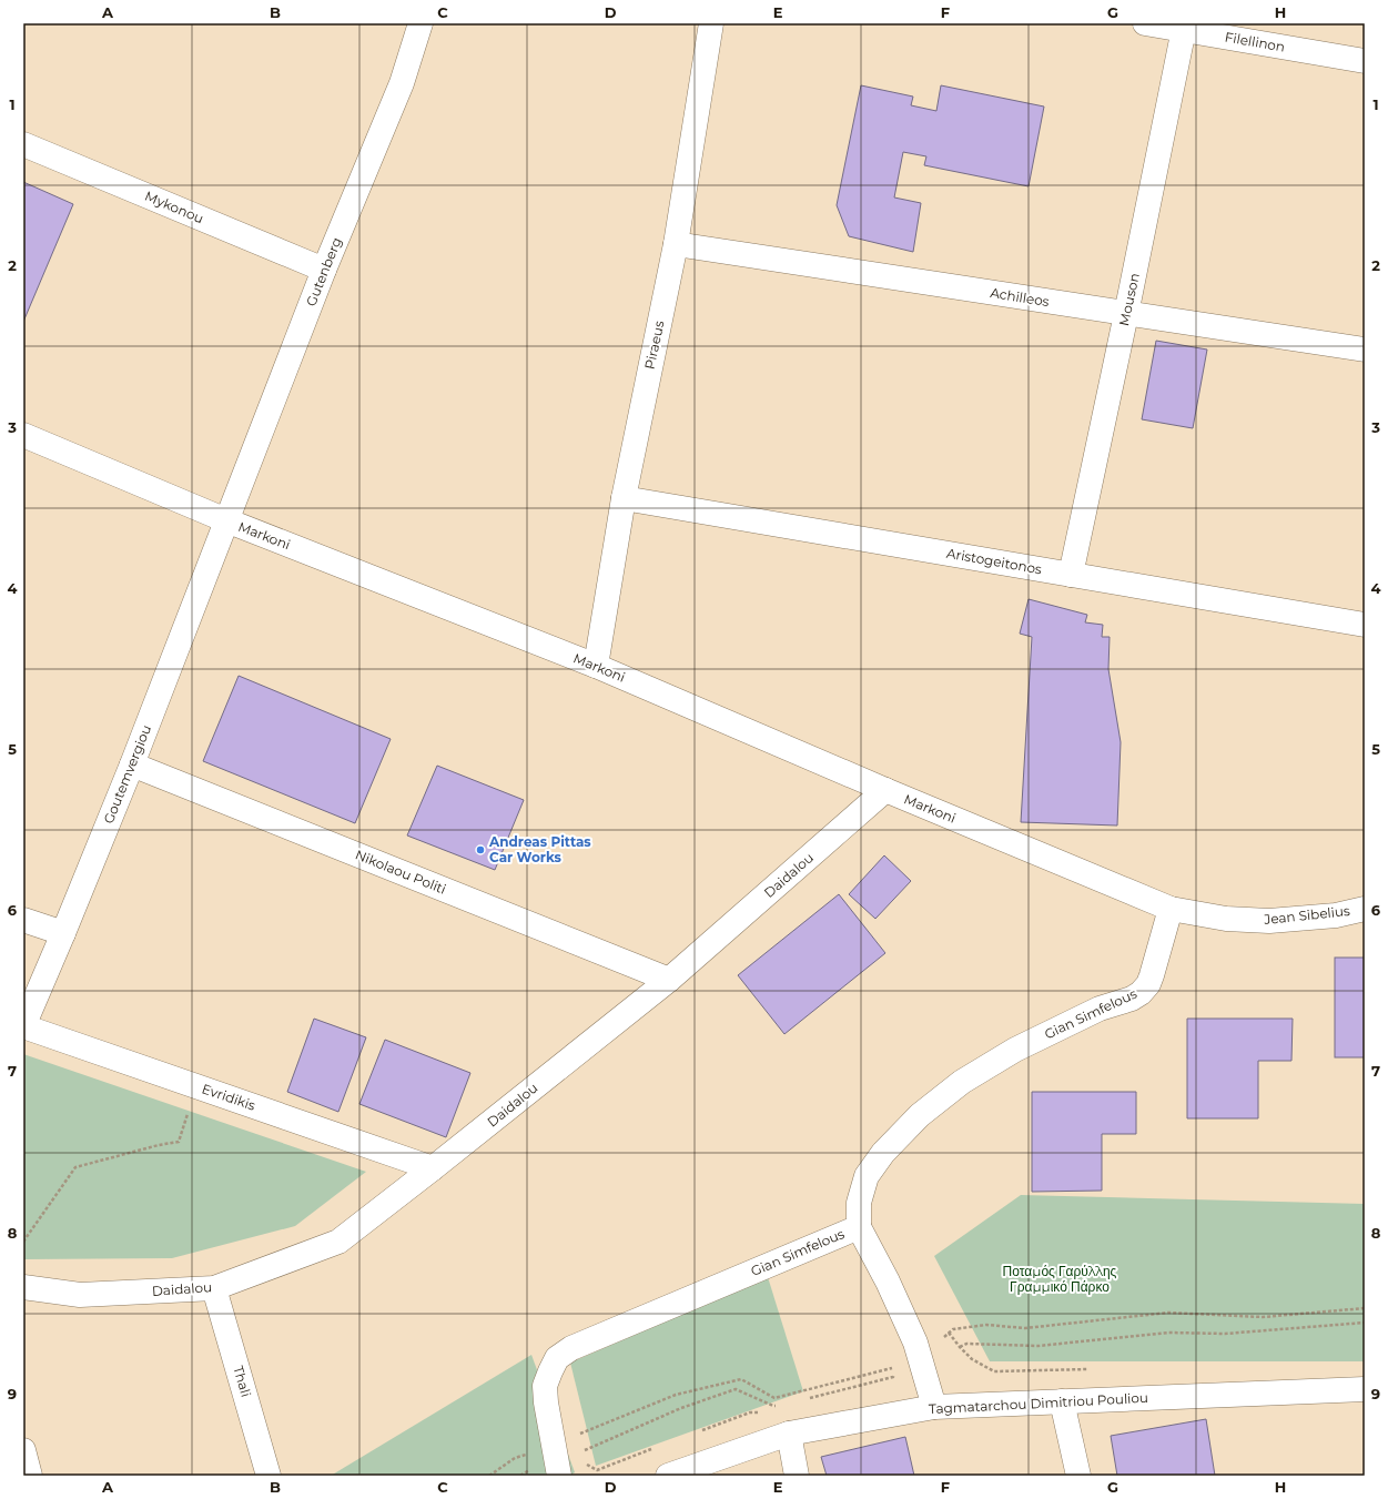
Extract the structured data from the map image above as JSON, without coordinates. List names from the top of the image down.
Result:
{
  "streets": {
    "street": [
      "Filellinon",
      "Mykonou",
      "Gutenberg",
      "Achilleos",
      "Mouson",
      "Piraeus",
      "Markoni",
      "Aristogeitonos",
      "Goutemvergiou",
      "Nikolaou Politi",
      "Daidalou",
      "Jean Sibelius",
      "Gian Simfelous",
      "Evridikis",
      "Thali",
      "Tagmatarchou Dimitriou Pouliou"
    ]
  },
  "crossings": [
    ["Filellinon", "Mouson"],
    ["Mykonou", "Gutenberg"],
    ["Gutenberg", "Markoni"],
    ["Gutenberg", "Goutemvergiou"],
    ["Achilleos", "Mouson"],
    ["Achilleos", "Piraeus"],
    ["Mouson", "Aristogeitonos"],
    ["Piraeus", "Markoni"],
    ["Piraeus", "Aristogeitonos"],
    ["Markoni", "Goutemvergiou"],
    ["Markoni", "Daidalou"],
    ["Markoni", "Jean Sibelius"],
    ["Markoni", "Gian Simfelous"],
    ["Goutemvergiou", "Nikolaou Politi"],
    ["Goutemvergiou", "Evridikis"],
    ["Nikolaou Politi", "Daidalou"],
    ["Daidalou", "Evridikis"],
    ["Daidalou", "Thali"],
    ["Jean Sibelius", "Gian Simfelous"]
  ],
  "parks": ["Ποταμός Γαρύλλης Γραμμικό Πάρκο"],
  "places": ["Andreas Pittas Car Works"],
  "grid": {
    "columns": [
      "A",
      "B",
      "C",
      "D",
      "E",
      "F",
      "G",
      "H"
    ],
    "rows": [
      "1",
      "2",
      "3",
      "4",
      "5",
      "6",
      "7",
      "8",
      "9"
    ]
  }
}
